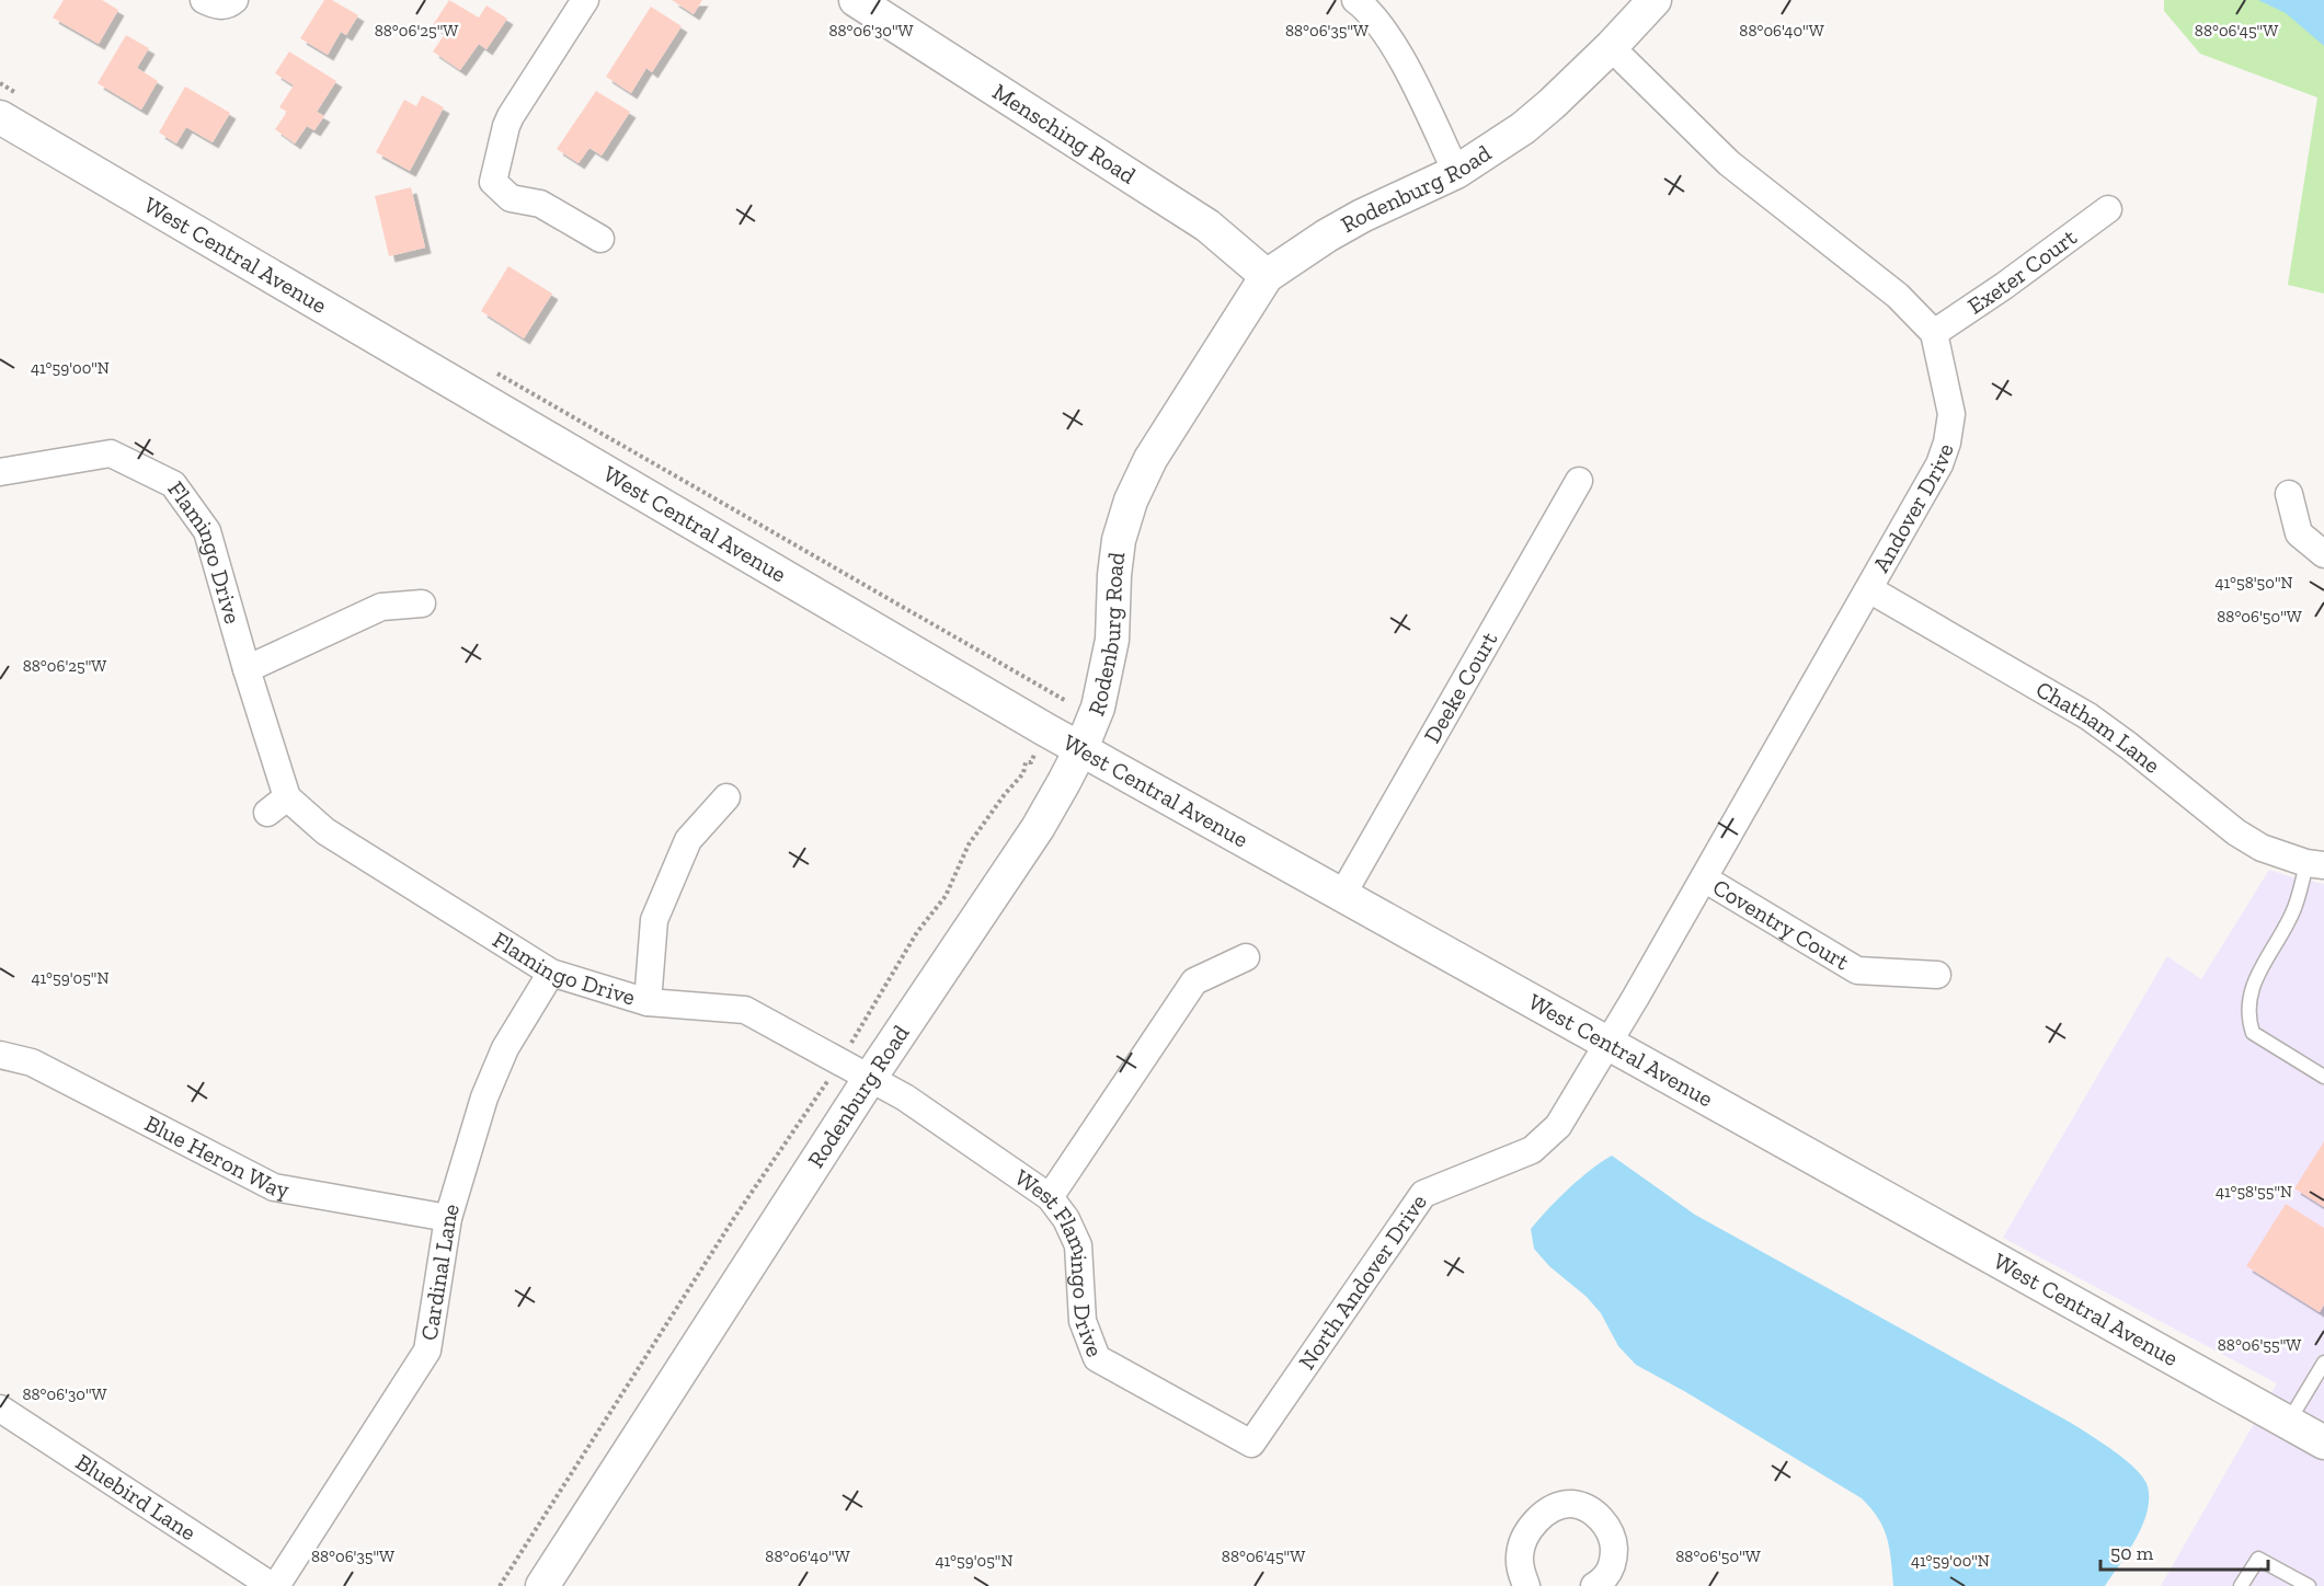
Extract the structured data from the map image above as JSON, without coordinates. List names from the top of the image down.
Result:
{
  "streets": {
    "street": [
      "Mensching Road",
      "Rodenburg Road",
      "West Central Avenue",
      "Exeter Court",
      "Andover Drive",
      "Flamingo Drive",
      "Deeke Court",
      "Chatham Lane",
      "Coventry Court",
      "Blue Heron Way",
      "West Flamingo Drive",
      "Cardinal Lane",
      "North Andover Drive",
      "Bluebird Lane"
    ]
  },
  "crossings": [
    ["Mensching Road", "Rodenburg Road"],
    ["Rodenburg Road", "West Central Avenue"],
    ["Rodenburg Road", "Flamingo Drive"],
    ["Rodenburg Road", "West Flamingo Drive"],
    ["West Central Avenue", "Andover Drive"],
    ["West Central Avenue", "Deeke Court"],
    ["West Central Avenue", "North Andover Drive"],
    ["Exeter Court", "Andover Drive"],
    ["Andover Drive", "Chatham Lane"],
    ["Andover Drive", "Coventry Court"],
    ["Andover Drive", "North Andover Drive"],
    ["Flamingo Drive", "West Flamingo Drive"],
    ["Flamingo Drive", "Cardinal Lane"],
    ["Blue Heron Way", "Cardinal Lane"],
    ["West Flamingo Drive", "North Andover Drive"],
    ["Cardinal Lane", "Bluebird Lane"]
  ],
  "scale_bar": "50 m",
  "coordinates": [
    "88°06'25\"W",
    "88°06'30\"W",
    "88°06'35\"W",
    "88°06'40\"W",
    "88°06'45\"W",
    "41°59'00\"N",
    "41°58'50\"N",
    "88°06'50\"W",
    "41°59'05\"N",
    "41°58'55\"N",
    "88°06'55\"W"
  ]
}
